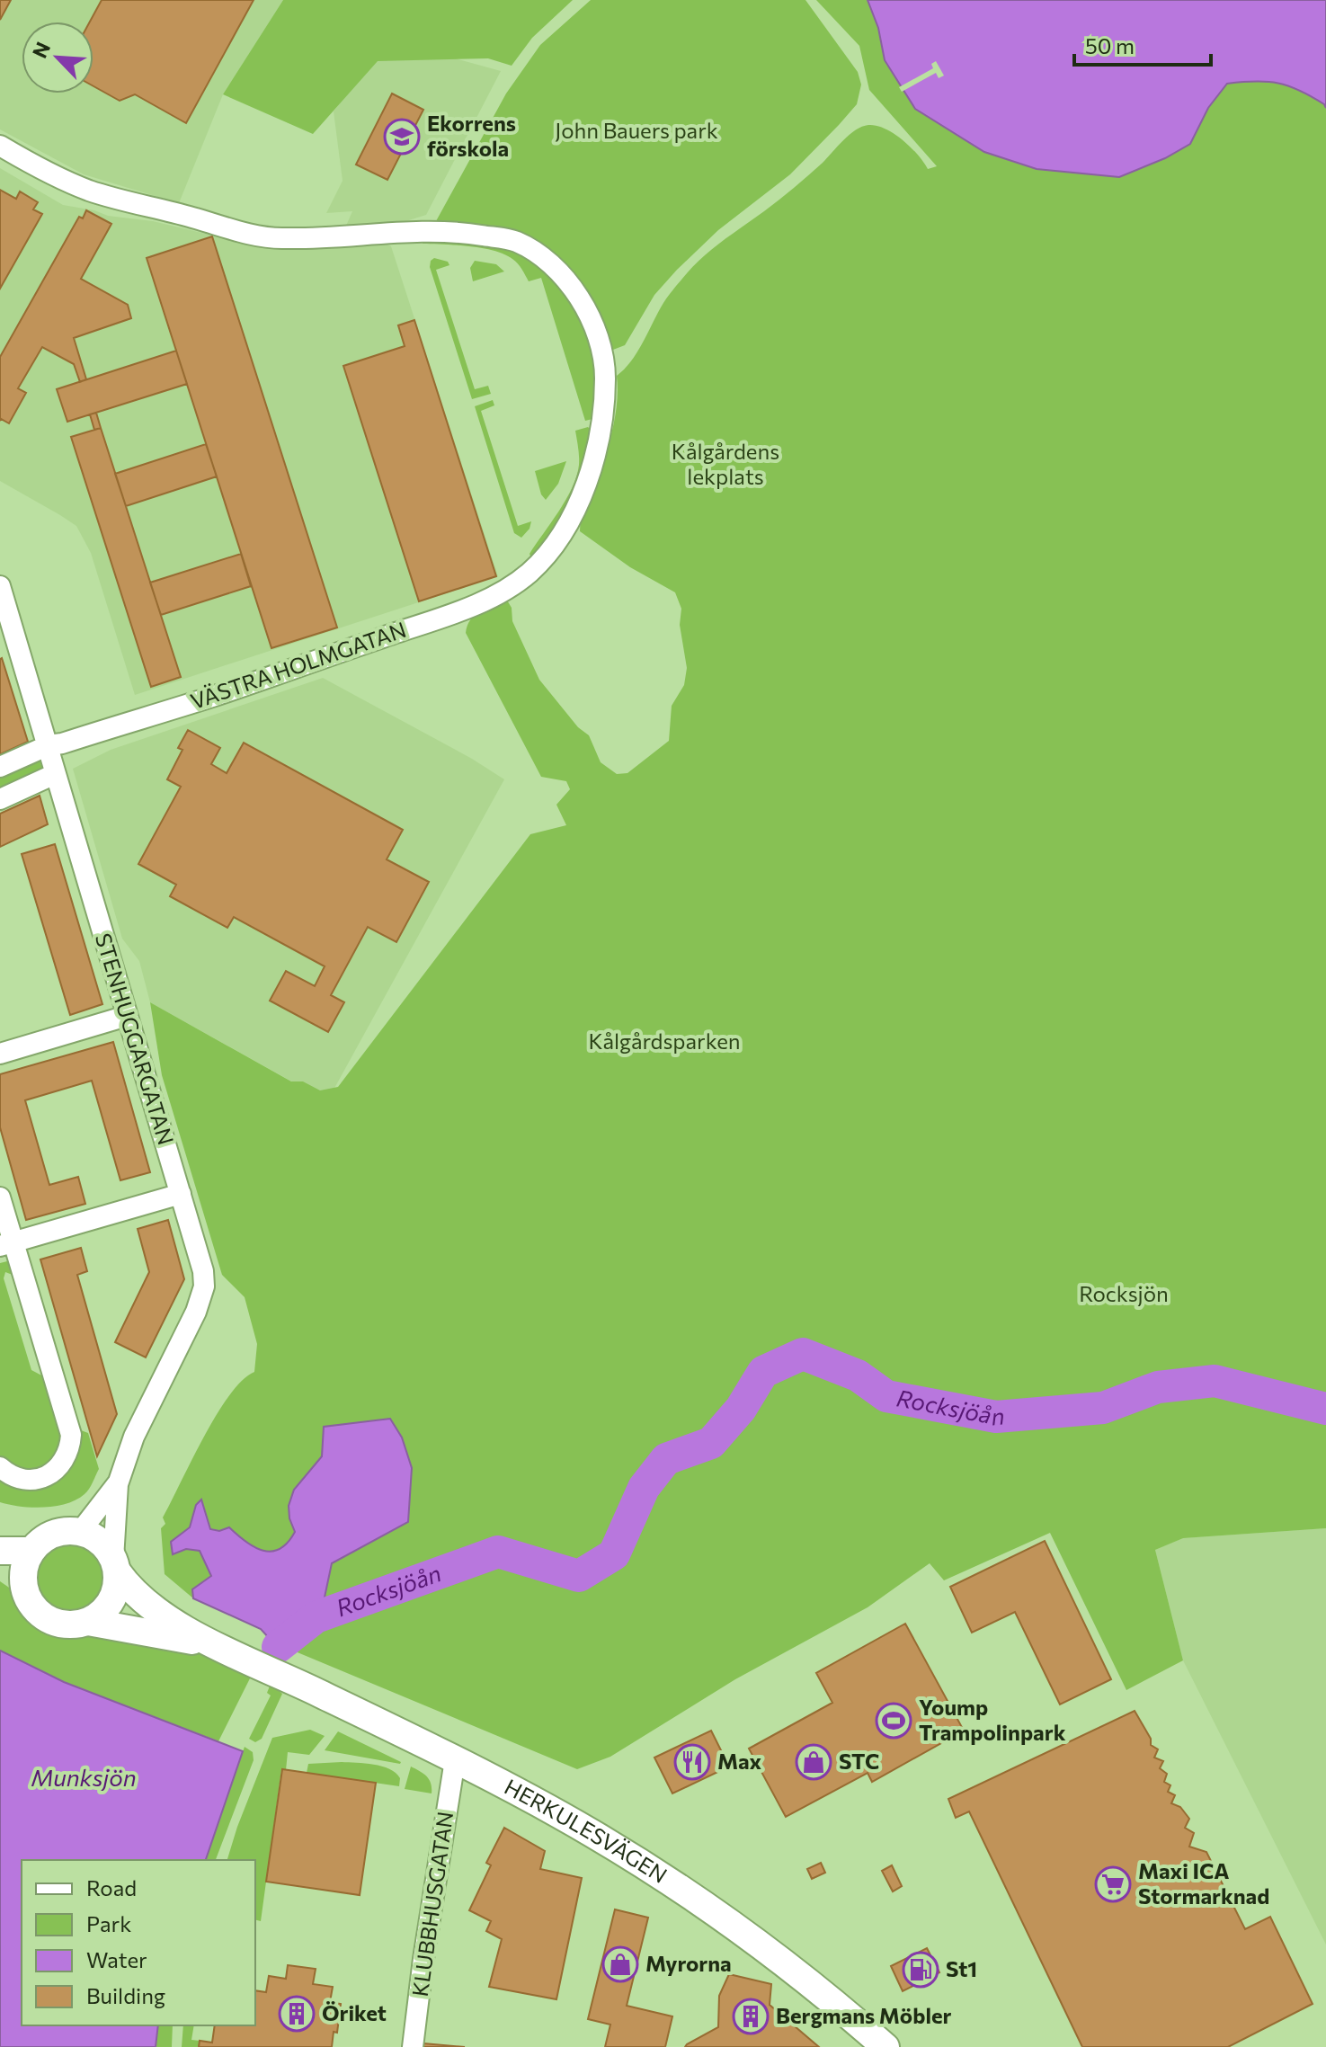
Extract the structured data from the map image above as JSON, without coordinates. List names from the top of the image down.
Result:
{
  "streets": {
    "main road": ["HERKULESVÄGEN"],
    "street": ["VÄSTRA HOLMGATAN", "STENHUGGARGATAN", "KLUBBHUSGATAN"]
  },
  "crossings": [
    ["VÄSTRA HOLMGATAN", "STENHUGGARGATAN"],
    ["HERKULESVÄGEN", "KLUBBHUSGATAN"]
  ],
  "water": ["Rocksjöån", "Munksjön"],
  "parks": [
    "John Bauers park",
    "Kålgårdens lekplats",
    "Kålgårdsparken",
    "Rocksjön"
  ],
  "places": {
    "school or university": ["Ekorrens förskola"],
    "sports": ["Yoump Trampolinpark"],
    "restaurant": ["Max"],
    "shop": ["STC", "Myrorna"],
    "supermarket": ["Maxi ICA Stormarknad"],
    "fuel station": ["St1"],
    "building": ["Öriket", "Bergmans Möbler"]
  },
  "legend": [
    "Road",
    "Park",
    "Water",
    "Building"
  ],
  "scale_bar": "50 m",
  "north": "top left"
}
